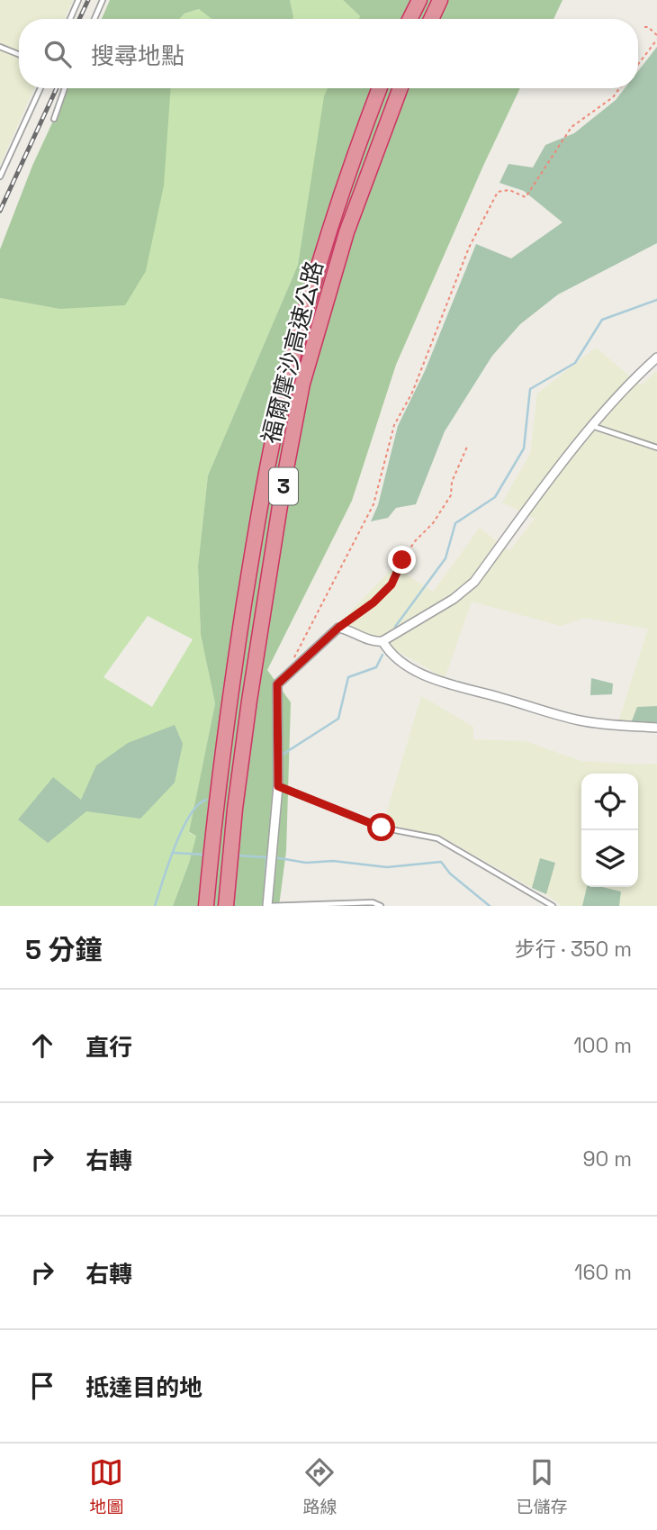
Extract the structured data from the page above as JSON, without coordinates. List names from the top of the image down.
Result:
{
  "streets": {
    "highway": ["福爾摩沙高速公路", "3"]
  },
  "page": {
    "search": "搜尋地點",
    "heading": ["5 分鐘", "步行 · 350 m"],
    "list": [
      ["直行", "100 m"],
      ["右轉", "90 m"],
      ["右轉", "160 m"],
      "抵達目的地"
    ],
    "nav": ["地圖", "路線", "已儲存"]
  }
}
